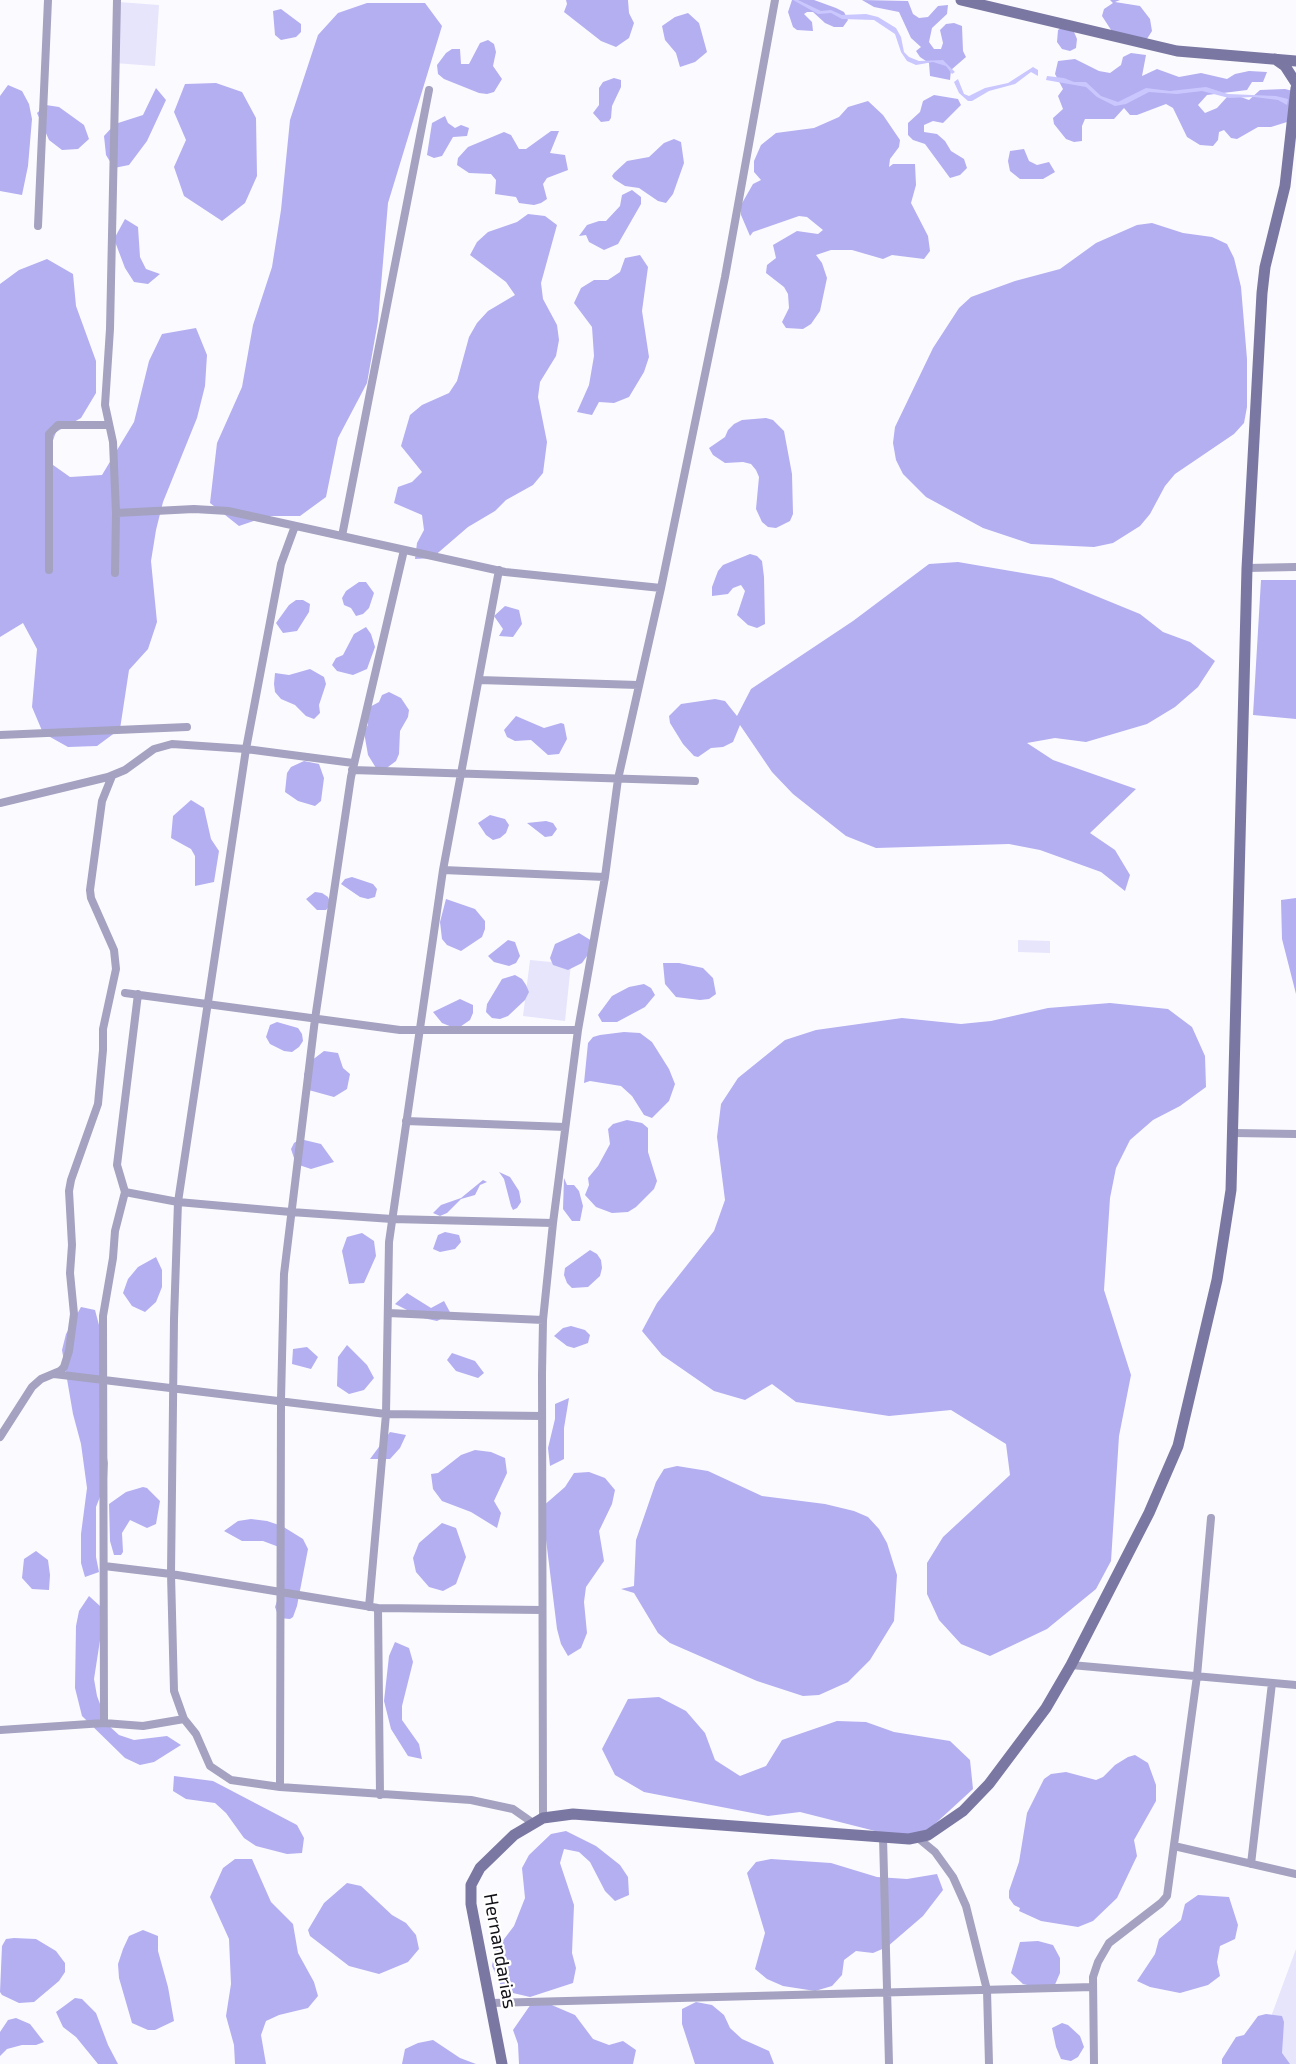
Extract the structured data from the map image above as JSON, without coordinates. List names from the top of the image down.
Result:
{
  "streets": {
    "street": ["Hernandarias"]
  }
}
